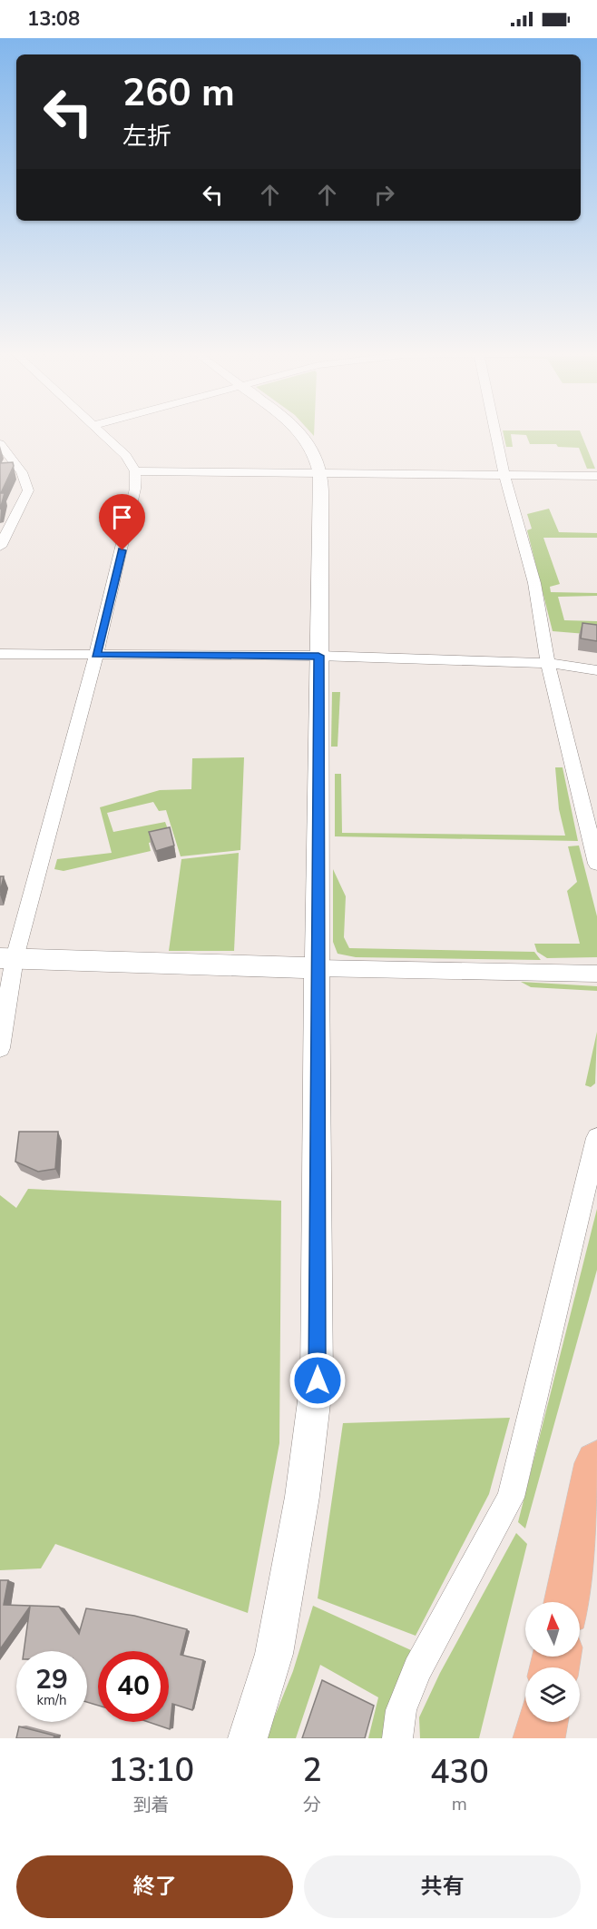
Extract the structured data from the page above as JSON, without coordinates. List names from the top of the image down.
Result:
{
  "north": "top",
  "page": {
    "status": "13:08",
    "turn": ["260 m", "左折"],
    "speed": "29 km/h",
    "limit": "40",
    "eta": [
      "13:10",
      "到着",
      "2",
      "分",
      "430",
      "m"
    ],
    "buttons": ["終了", "共有"]
  }
}
